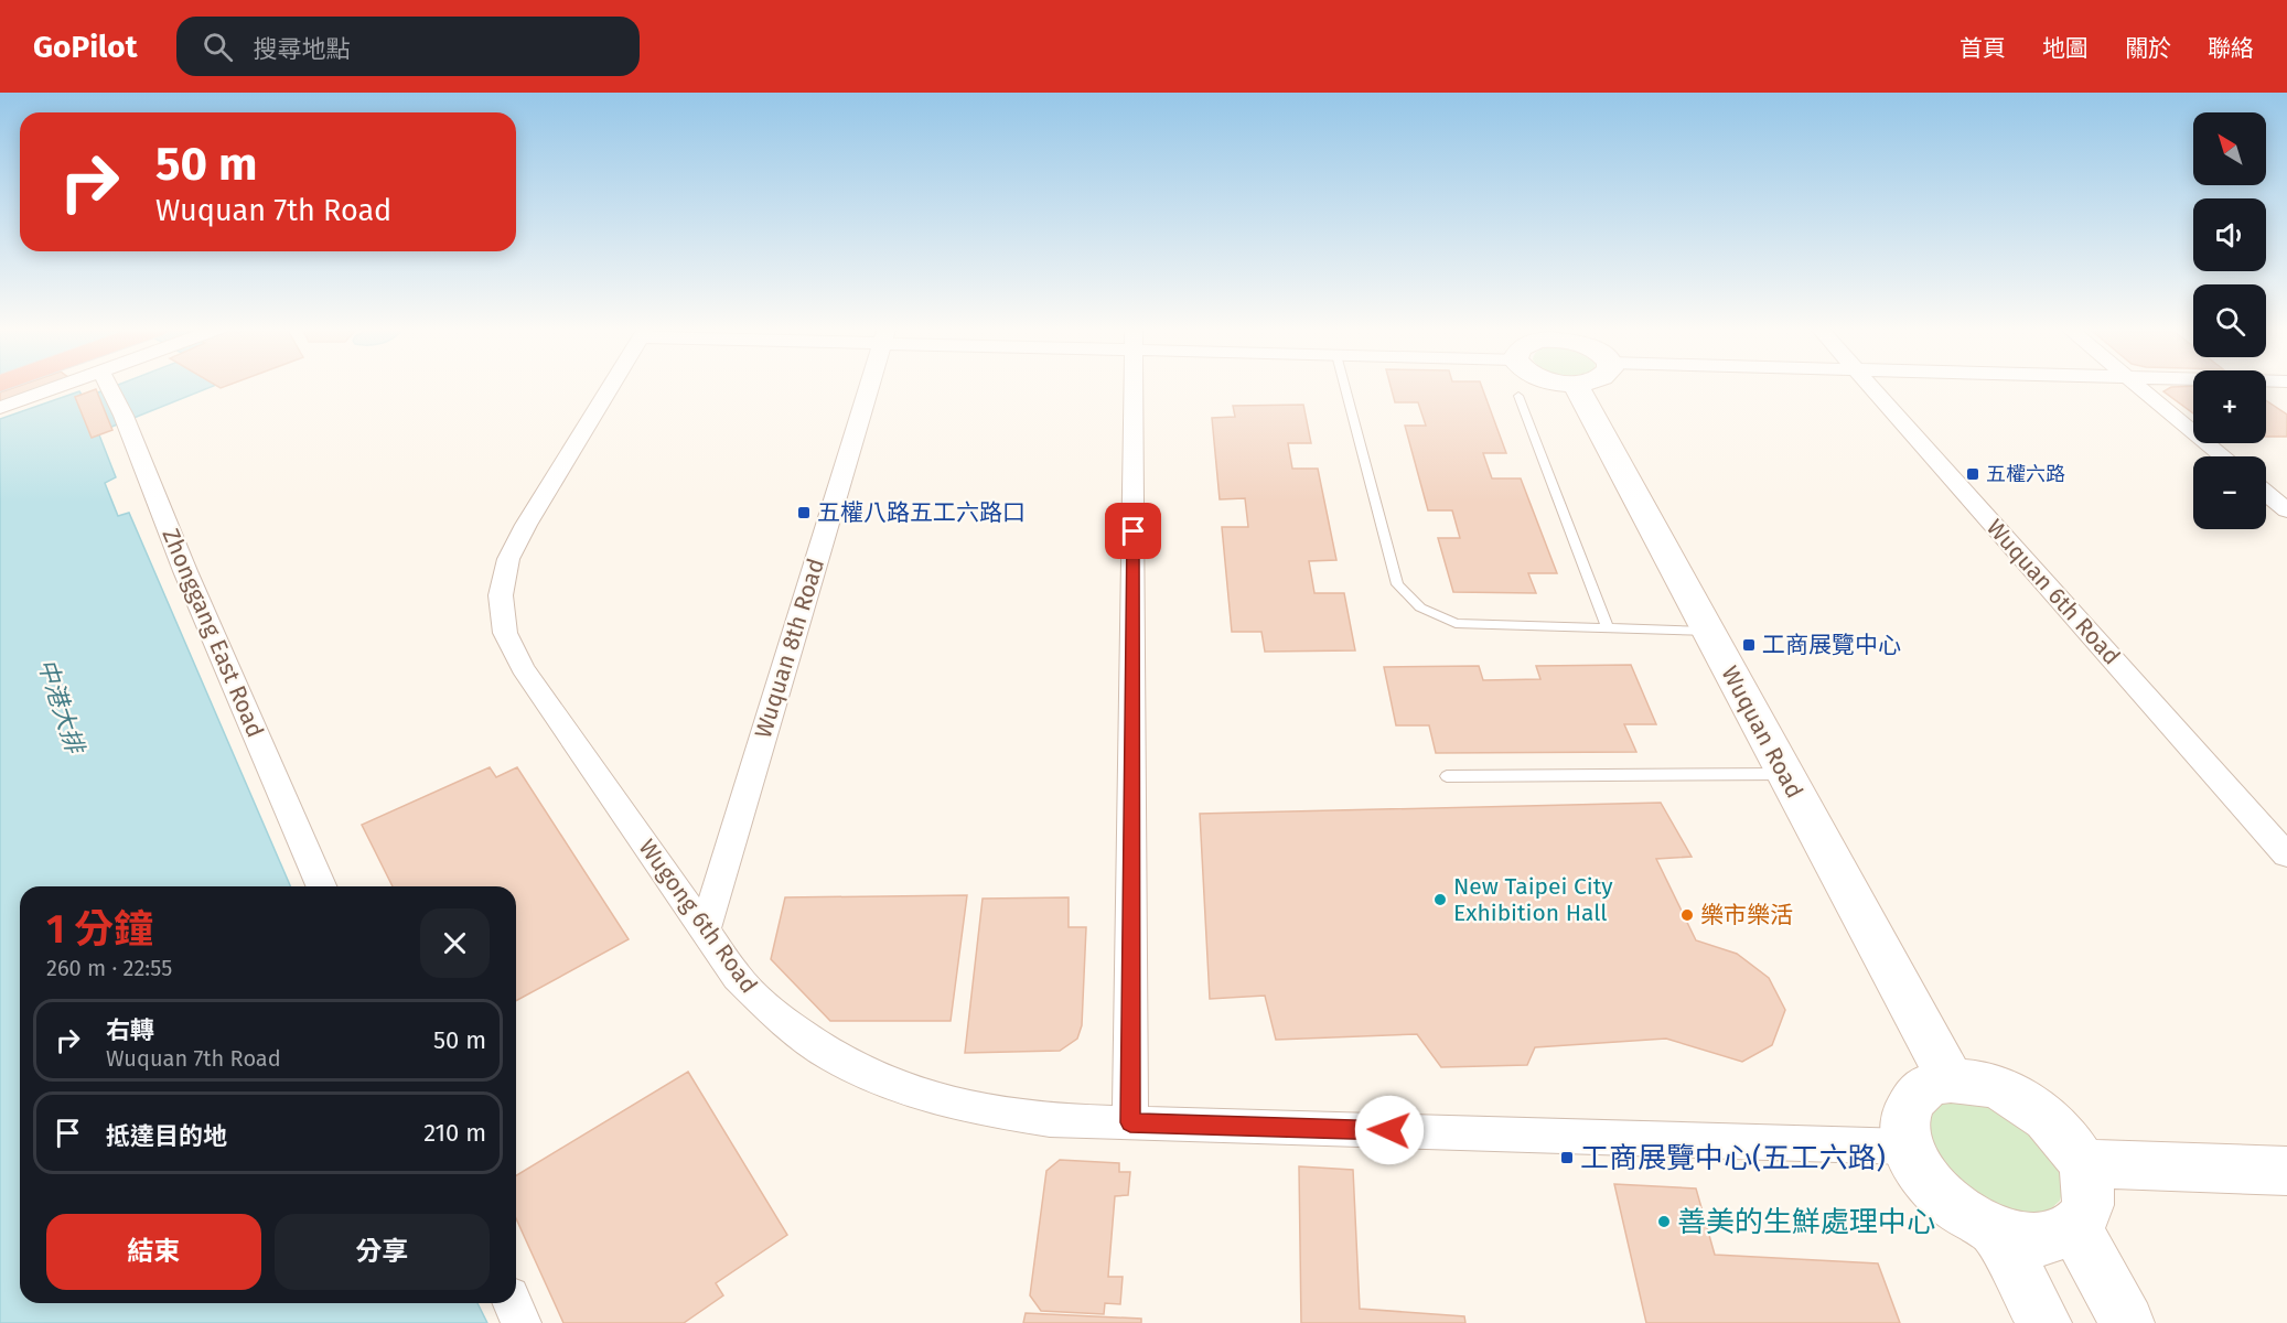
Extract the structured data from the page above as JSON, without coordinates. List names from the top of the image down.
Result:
{
  "streets": {
    "street": [
      "Wuquan 6th Road",
      "Zhonggang East Road",
      "Wuquan 8th Road",
      "Wuquan Road",
      "Wugong 6th Road"
    ]
  },
  "crossings": [
    ["Wuquan 8th Road", "Wugong 6th Road"],
    ["Wuquan Road", "Wugong 6th Road"]
  ],
  "water": ["中港大排"],
  "places": {
    "transit": [
      "五權六路",
      "五權八路五工六路口",
      "工商展覽中心",
      "工商展覽中心(五工六路)"
    ],
    "other": ["New Taipei City Exhibition Hall", "樂市樂活", "善美的生鮮處理中心"]
  },
  "north": "top left",
  "page": {
    "header": "GoPilot",
    "search": "搜尋地點",
    "nav": [
      "首頁",
      "地圖",
      "關於",
      "聯絡"
    ],
    "map_buttons": ["+", "−"],
    "turn": ["50 m", "Wuquan 7th Road"],
    "heading": ["1 分鐘", "260 m · 22:55"],
    "list": [
      {
        "name": "右轉",
        "note": "Wuquan 7th Road",
        "value": "50 m"
      },
      {
        "name": "抵達目的地",
        "value": "210 m"
      }
    ],
    "buttons": ["結束", "分享"]
  }
}
